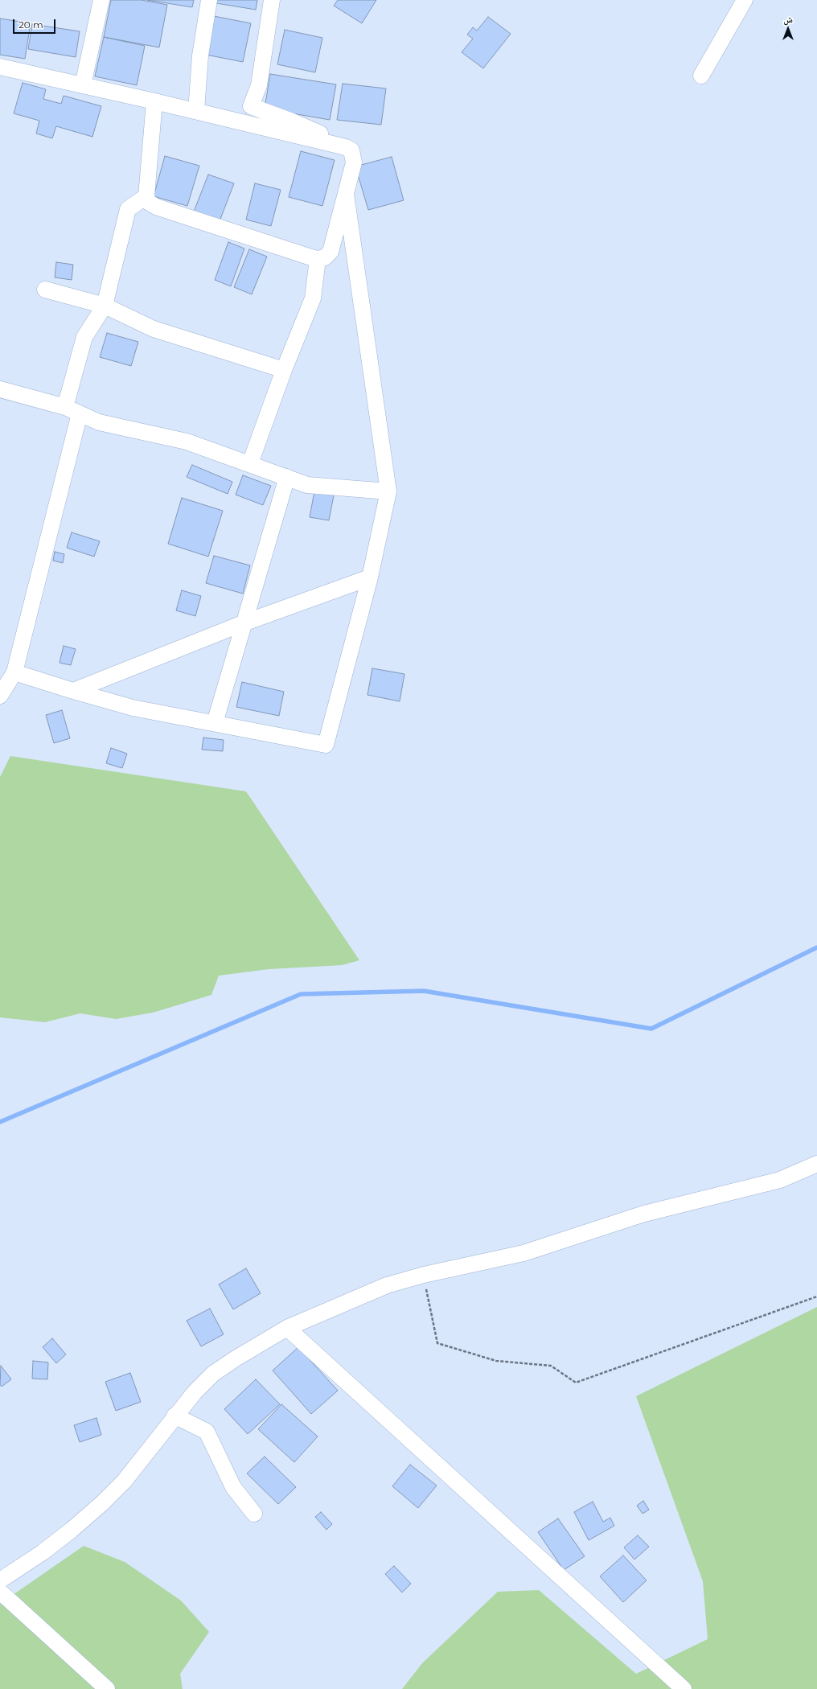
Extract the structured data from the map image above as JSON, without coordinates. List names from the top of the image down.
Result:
{
  "scale_bar": "20 m",
  "north": "top"
}
